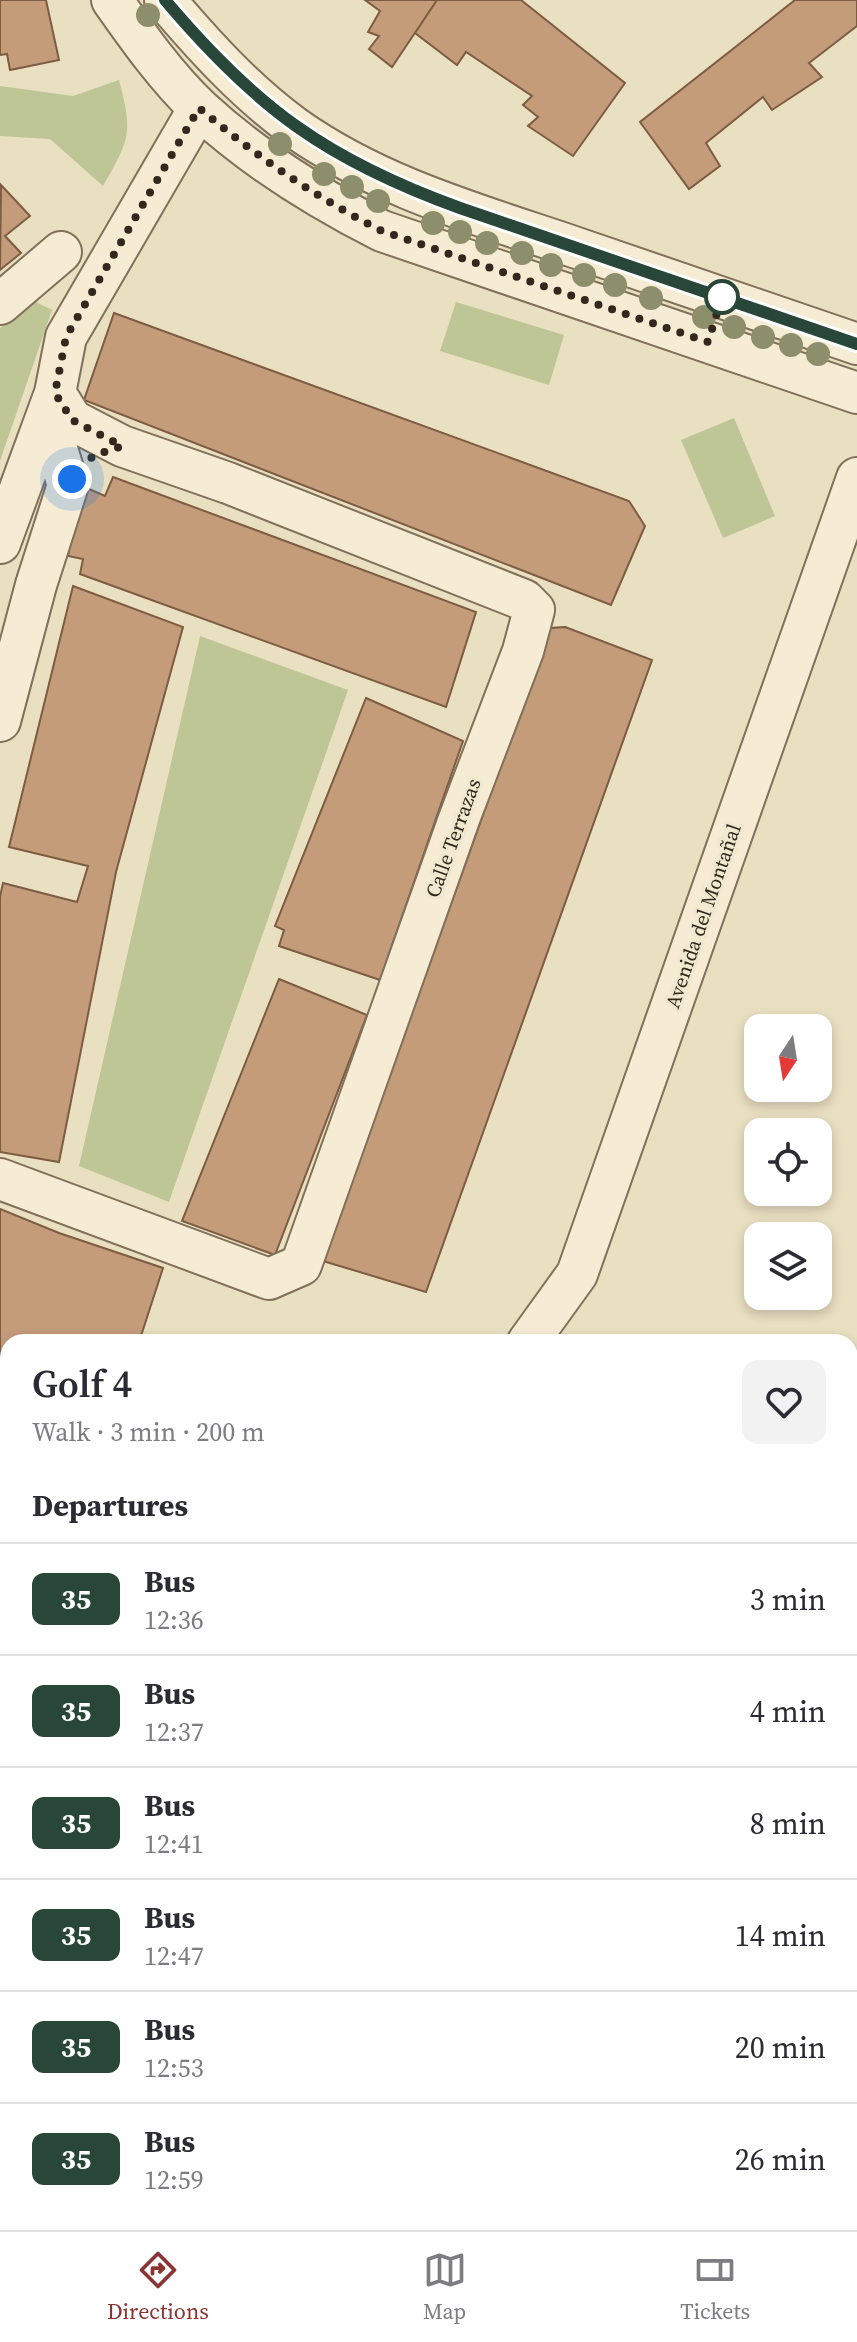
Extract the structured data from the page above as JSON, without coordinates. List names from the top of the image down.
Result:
{
  "streets": {
    "street": ["Calle Terrazas", "Avenida del Montañal"]
  },
  "lines": ["bus line 35"],
  "north": "bottom",
  "page": {
    "heading": [
      ["Golf 4", "Walk · 3 min · 200 m"],
      "Departures"
    ],
    "list": [
      {
        "mark": "35",
        "name": "Bus",
        "note": "12:36",
        "value": "3 min"
      },
      {
        "mark": "35",
        "name": "Bus",
        "note": "12:37",
        "value": "4 min"
      },
      {
        "mark": "35",
        "name": "Bus",
        "note": "12:41",
        "value": "8 min"
      },
      {
        "mark": "35",
        "name": "Bus",
        "note": "12:47",
        "value": "14 min"
      },
      {
        "mark": "35",
        "name": "Bus",
        "note": "12:53",
        "value": "20 min"
      },
      {
        "mark": "35",
        "name": "Bus",
        "note": "12:59",
        "value": "26 min"
      }
    ],
    "tabs": ["Directions", "Map", "Tickets"]
  }
}
